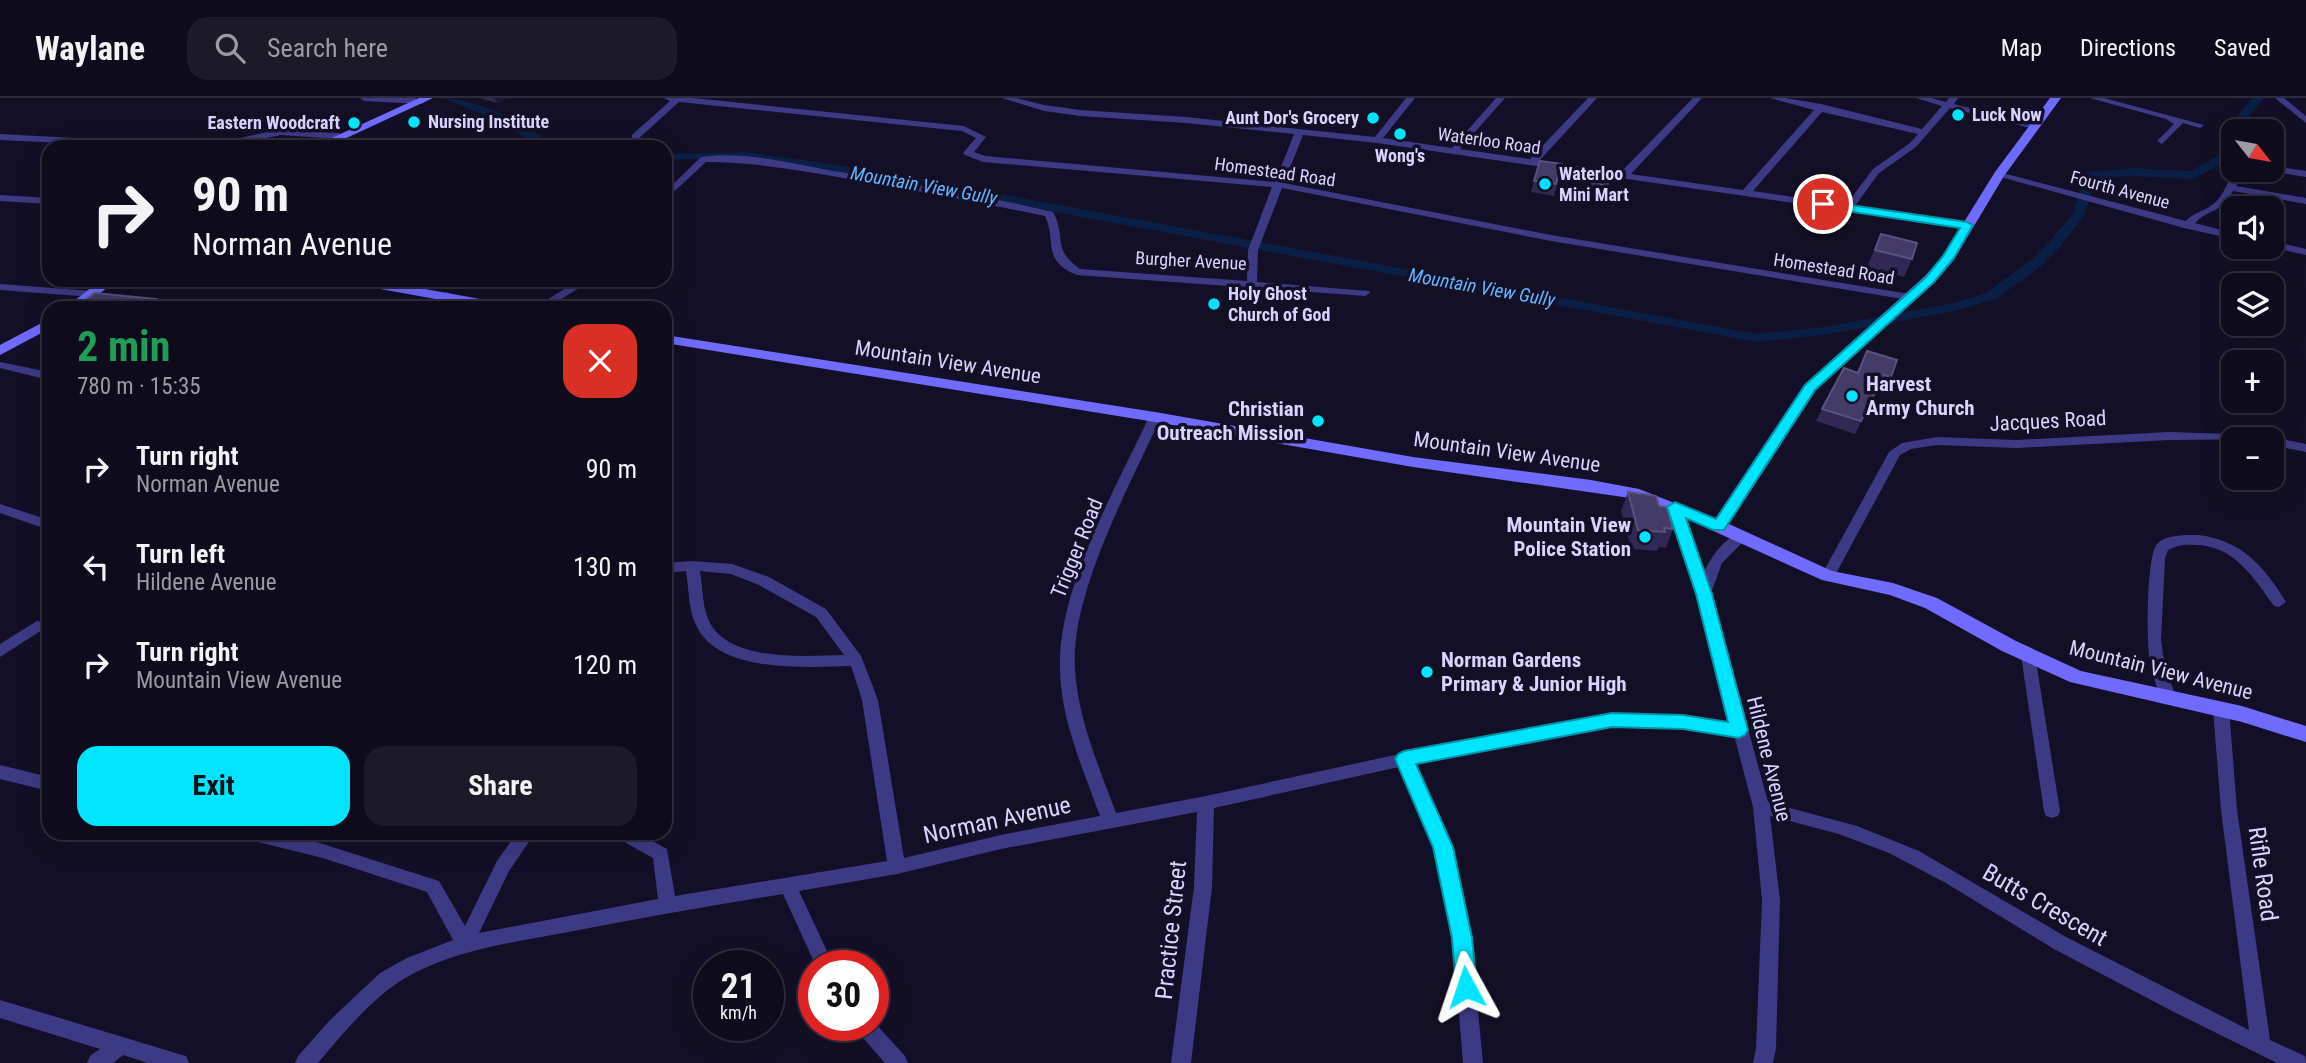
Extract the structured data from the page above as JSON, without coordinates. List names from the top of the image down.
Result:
{
  "streets": {
    "main road": ["Mountain View Avenue"],
    "street": [
      "Waterloo Road",
      "Homestead Road",
      "Fourth Avenue",
      "Burgher Avenue",
      "Jacques Road",
      "Trigger Road",
      "Hildene Avenue",
      "Norman Avenue",
      "Rifle Road",
      "Butts Crescent",
      "Practice Street"
    ]
  },
  "crossings": [
    ["Mountain View Avenue", "Jacques Road"],
    ["Mountain View Avenue", "Trigger Road"],
    ["Mountain View Avenue", "Hildene Avenue"],
    ["Mountain View Avenue", "Rifle Road"],
    ["Trigger Road", "Norman Avenue"],
    ["Hildene Avenue", "Norman Avenue"],
    ["Hildene Avenue", "Butts Crescent"],
    ["Norman Avenue", "Practice Street"],
    ["Rifle Road", "Butts Crescent"]
  ],
  "water": ["Mountain View Gully"],
  "places": [
    "Luck Now",
    "Aunt Dor's Grocery",
    "Nursing Institute",
    "Eastern Woodcraft",
    "Wong's",
    "Waterloo Mini Mart",
    "Holy Ghost Church of God",
    "Harvest Army Church",
    "Christian Outreach Mission",
    "Mountain View Police Station",
    "Norman Gardens Primary & Junior High"
  ],
  "north": "bottom right",
  "page": {
    "header": "Waylane",
    "search": "Search here",
    "nav": ["Map", "Directions", "Saved"],
    "map_buttons": ["+", "−"],
    "turn": ["90 m", "Norman Avenue"],
    "heading": ["2 min", "780 m · 15:35"],
    "list": [
      {
        "name": "Turn right",
        "note": "Norman Avenue",
        "value": "90 m"
      },
      {
        "name": "Turn left",
        "note": "Hildene Avenue",
        "value": "130 m"
      },
      {
        "name": "Turn right",
        "note": "Mountain View Avenue",
        "value": "120 m"
      }
    ],
    "buttons": ["Exit", "Share"],
    "speed": "21 km/h",
    "limit": "30"
  }
}
